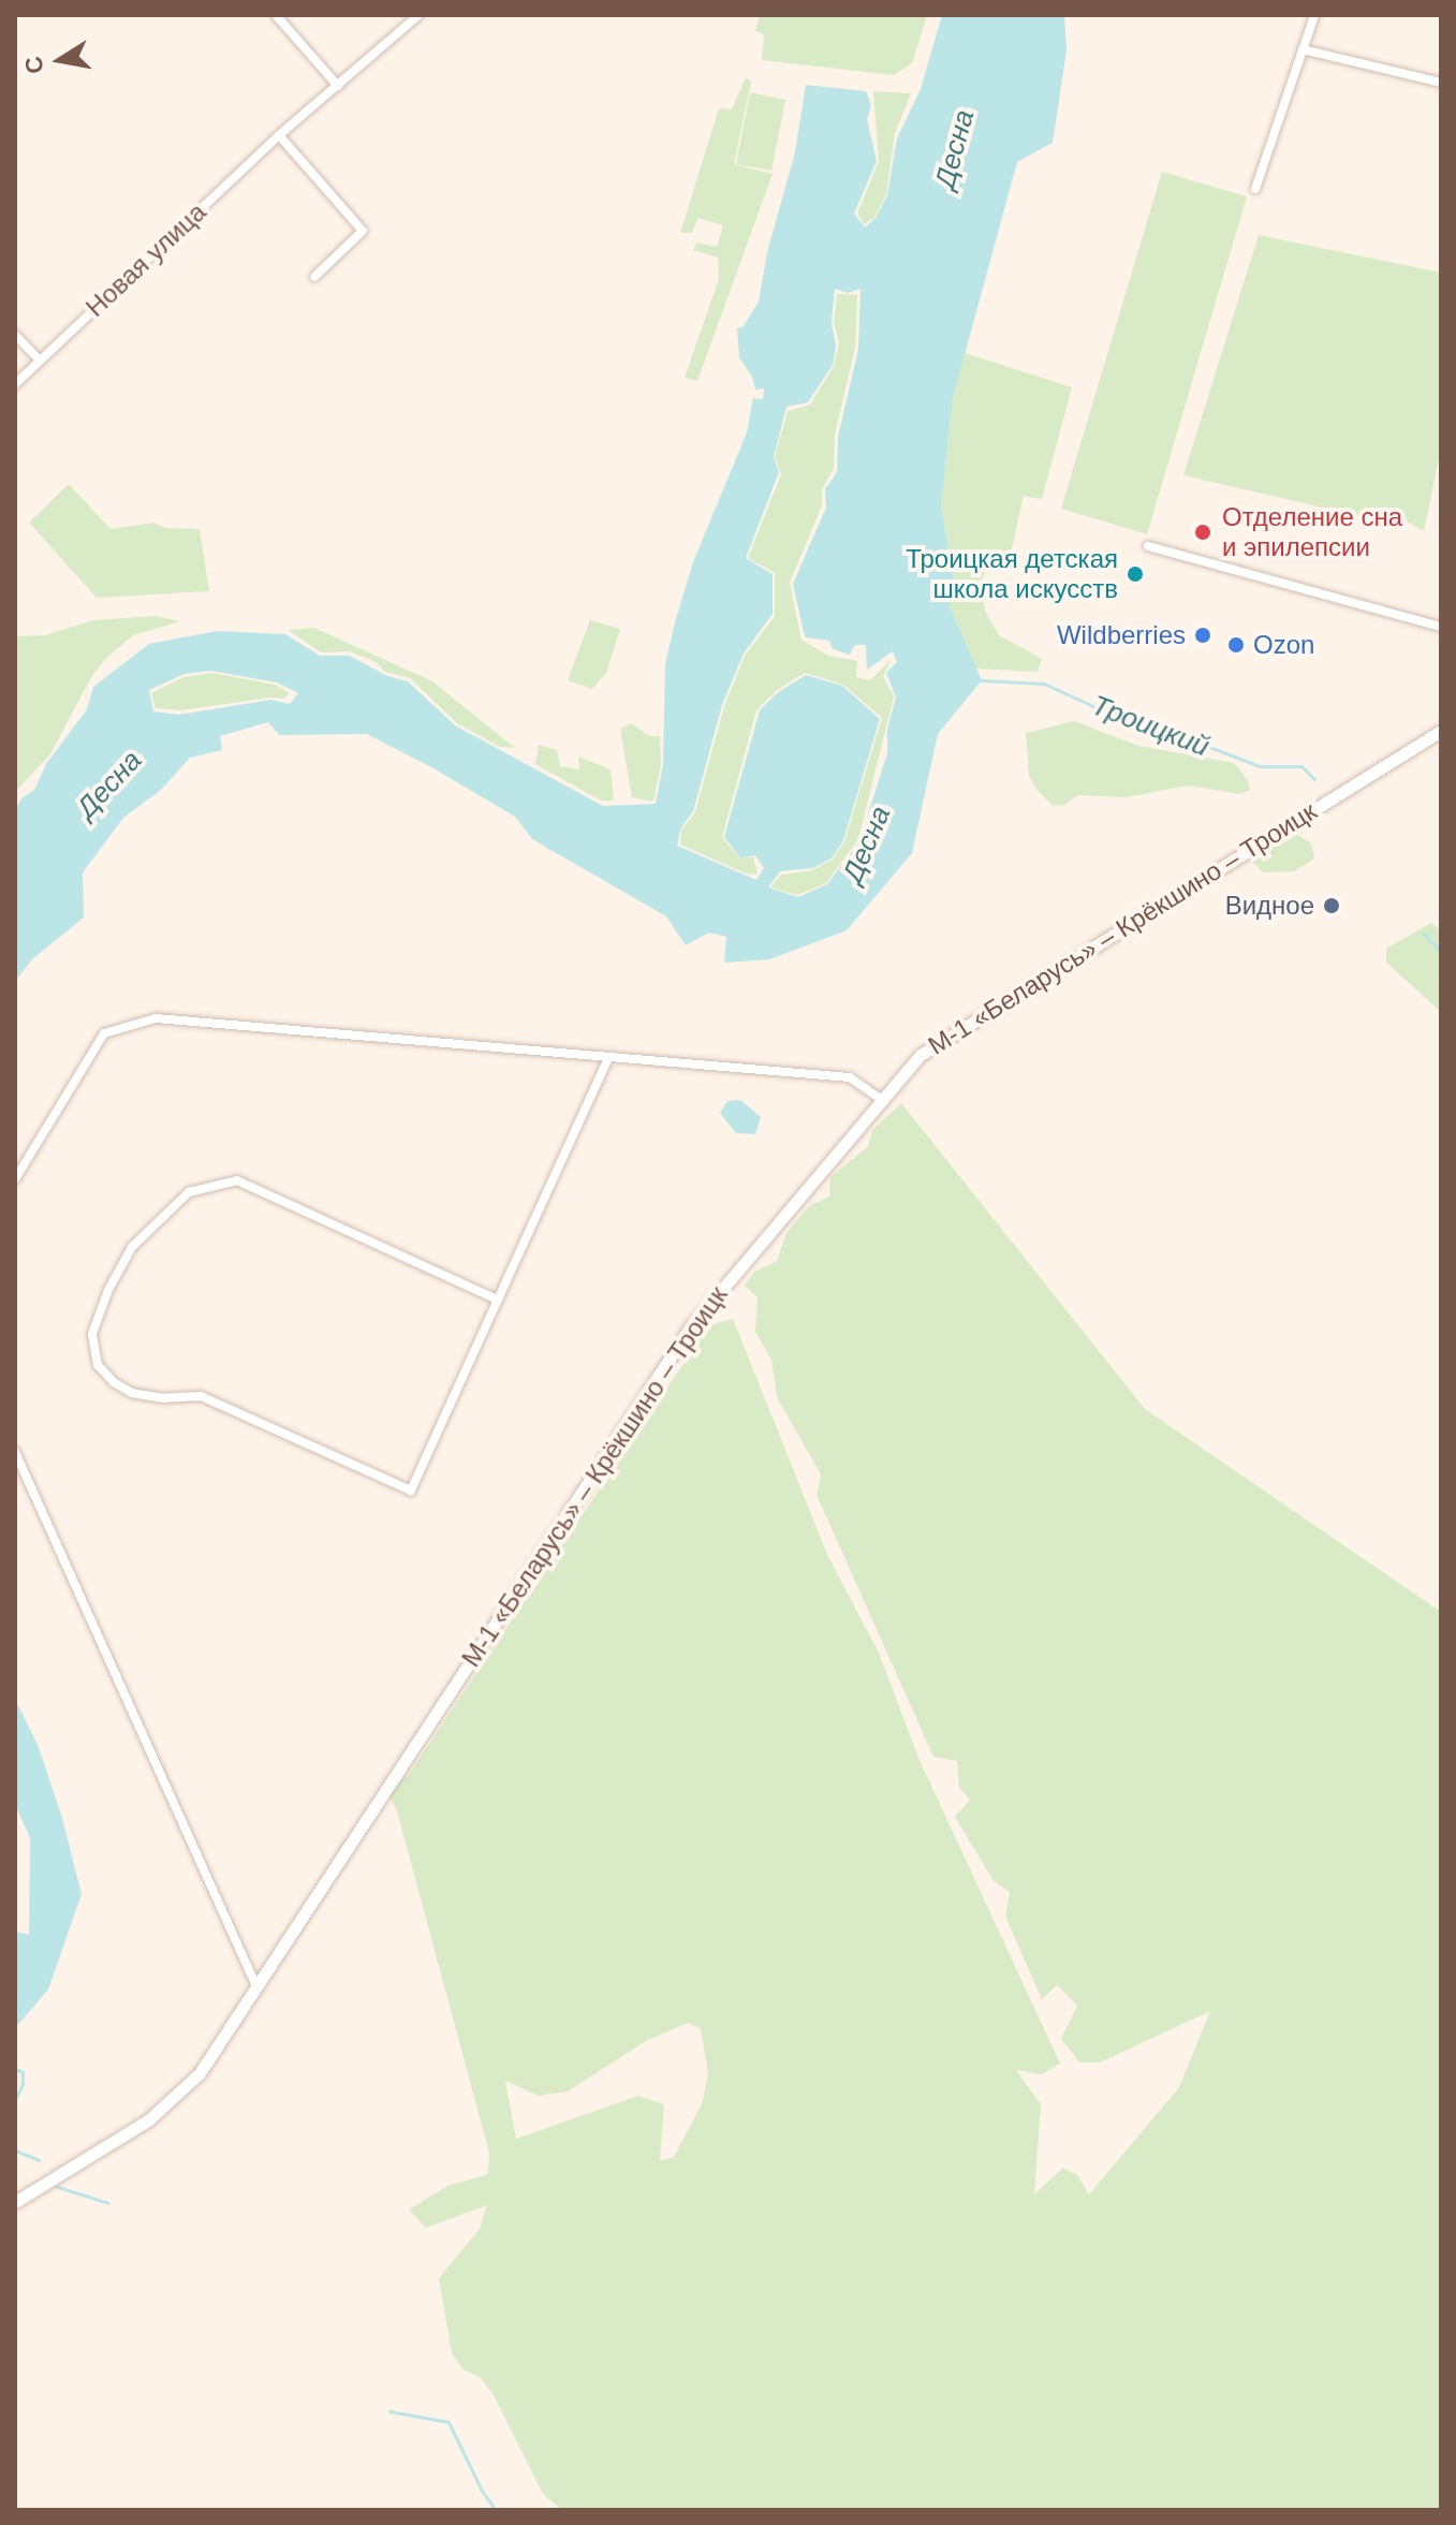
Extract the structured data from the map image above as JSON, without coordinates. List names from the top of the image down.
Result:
{
  "streets": {
    "main road": ["М-1 «Беларусь» – Крёкшино – Троицк"],
    "street": ["Новая улица"]
  },
  "water": ["Десна", "Троицкий"],
  "places": [
    "Отделение сна и эпилепсии",
    "Троицкая детская школа искусств",
    "Wildberries",
    "Ozon",
    "Видное"
  ],
  "north": "left"
}
